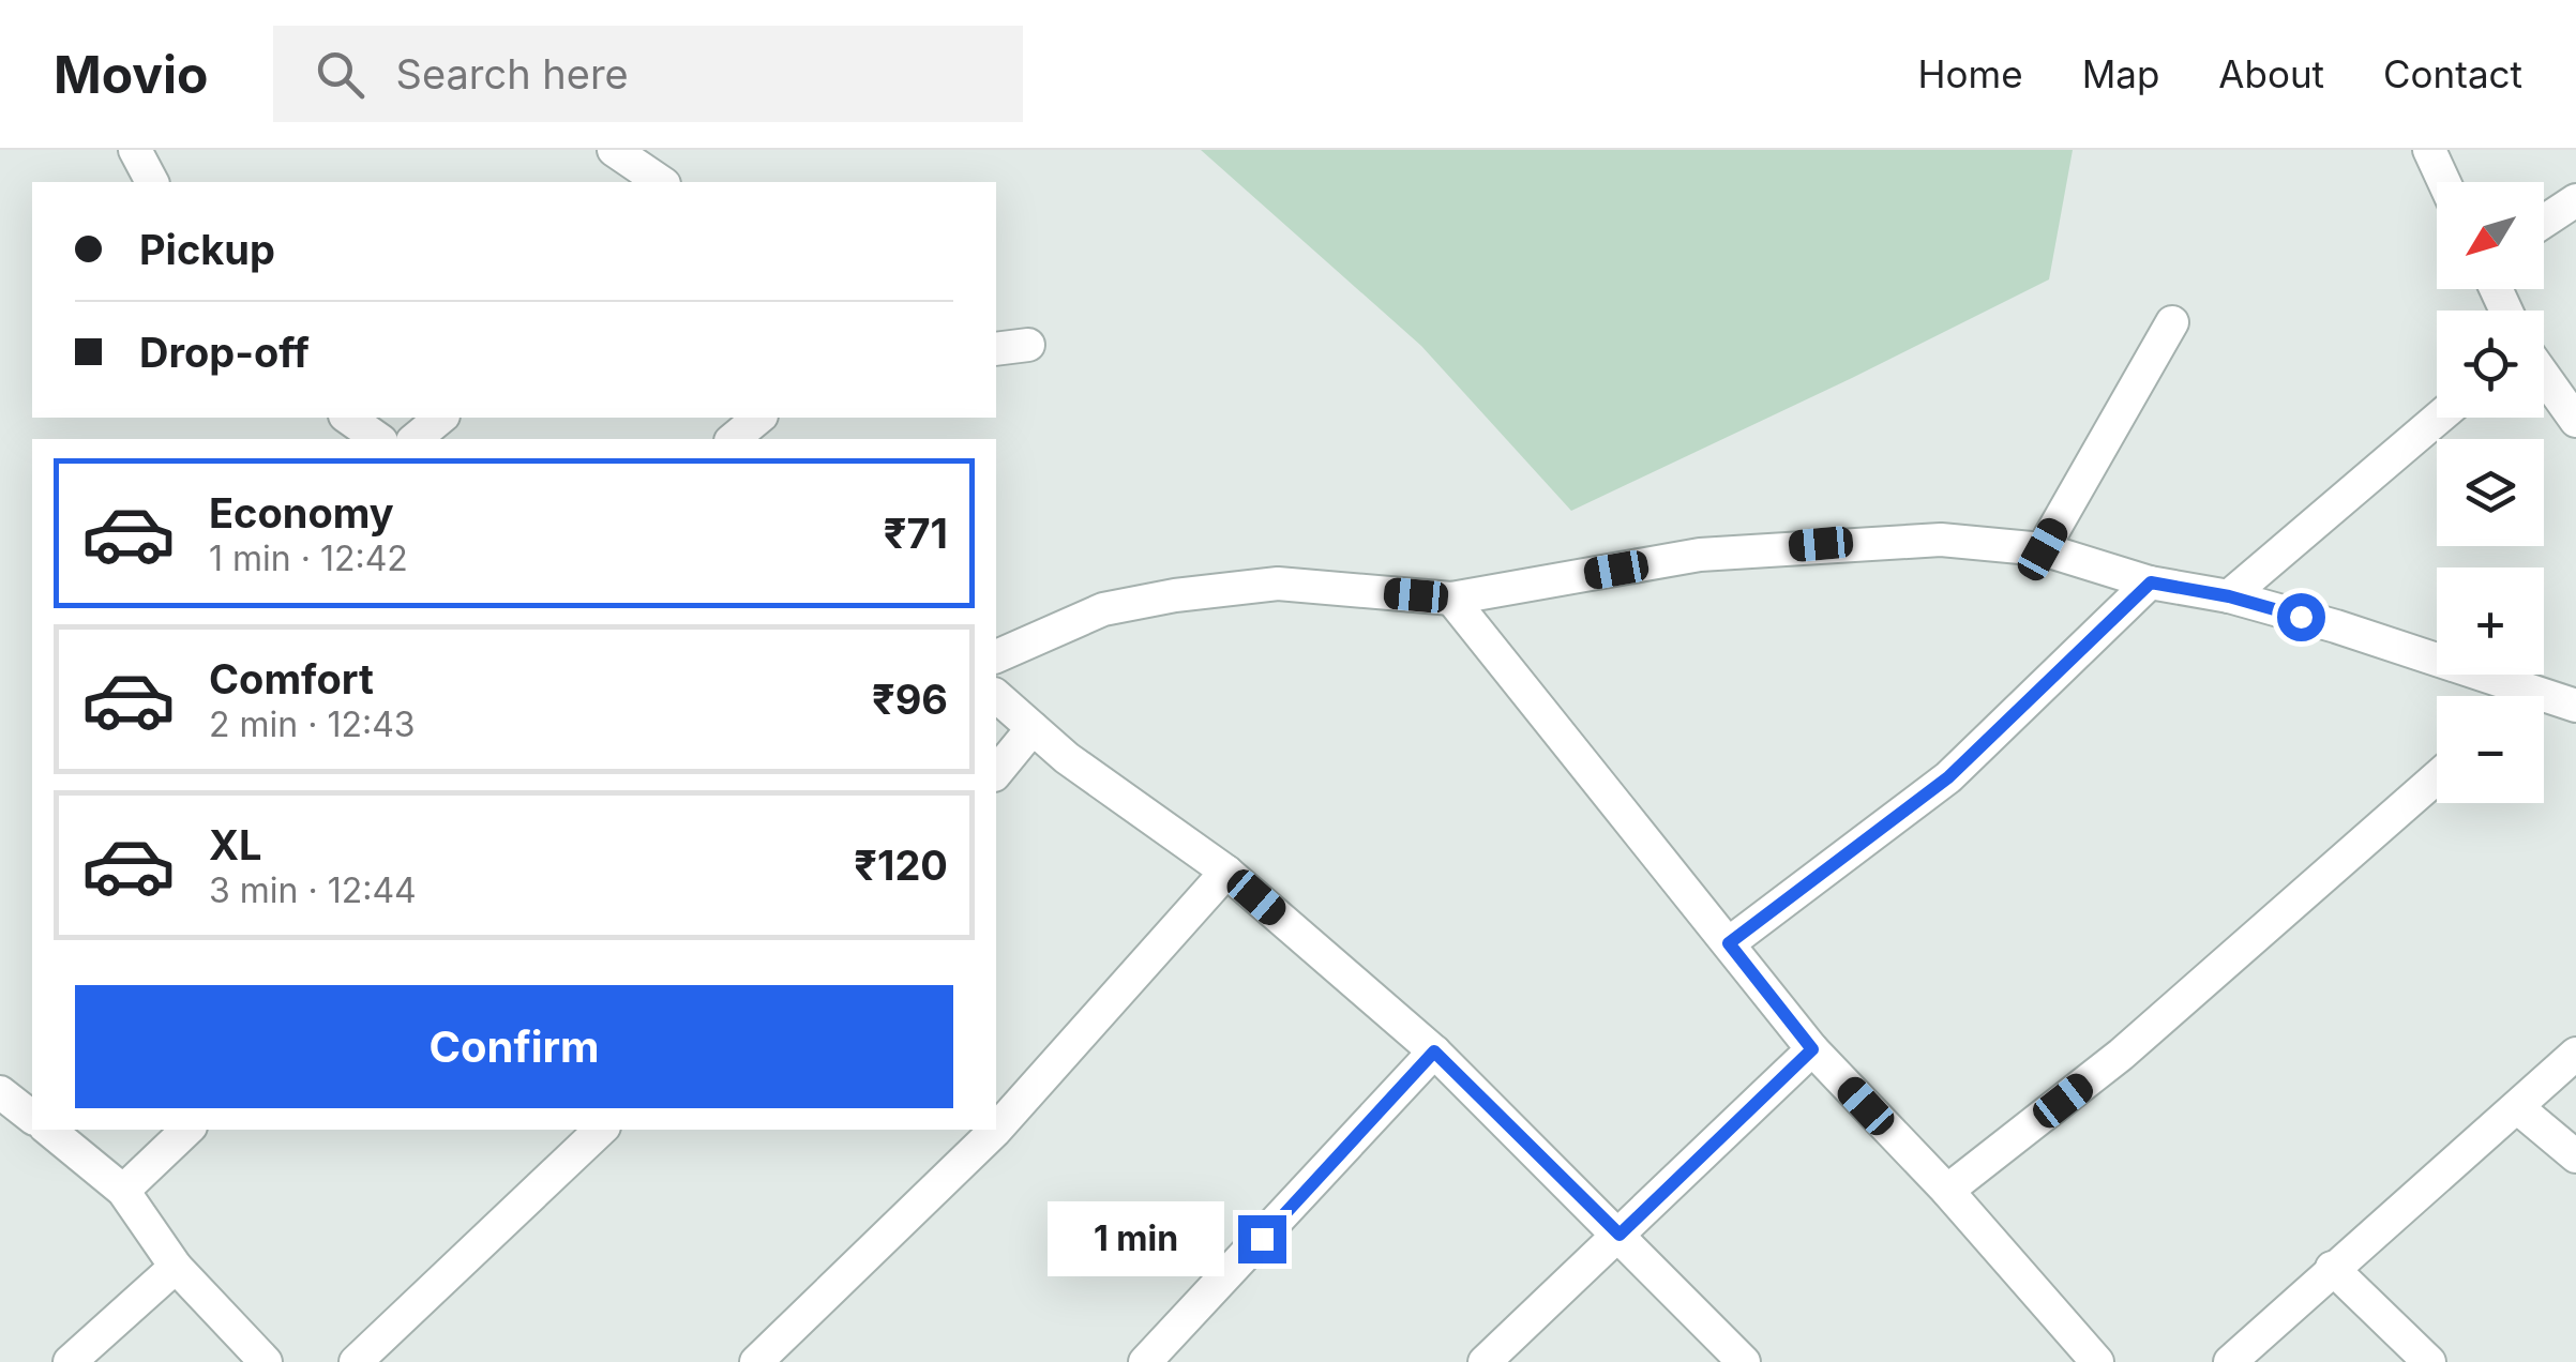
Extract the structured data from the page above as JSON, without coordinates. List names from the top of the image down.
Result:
{
  "north": "bottom left",
  "page": {
    "header": "Movio",
    "search": "Search here",
    "nav": [
      "Home",
      "Map",
      "About",
      "Contact"
    ],
    "map_buttons": ["+", "−"],
    "banner": ["Pickup", "Drop-off"],
    "list": [
      {
        "name": "Economy",
        "note": "1 min · 12:42",
        "value": "₹71"
      },
      {
        "name": "Comfort",
        "note": "2 min · 12:43",
        "value": "₹96"
      },
      {
        "name": "XL",
        "note": "3 min · 12:44",
        "value": "₹120"
      }
    ],
    "buttons": "Confirm",
    "bubble": "1 min"
  }
}
